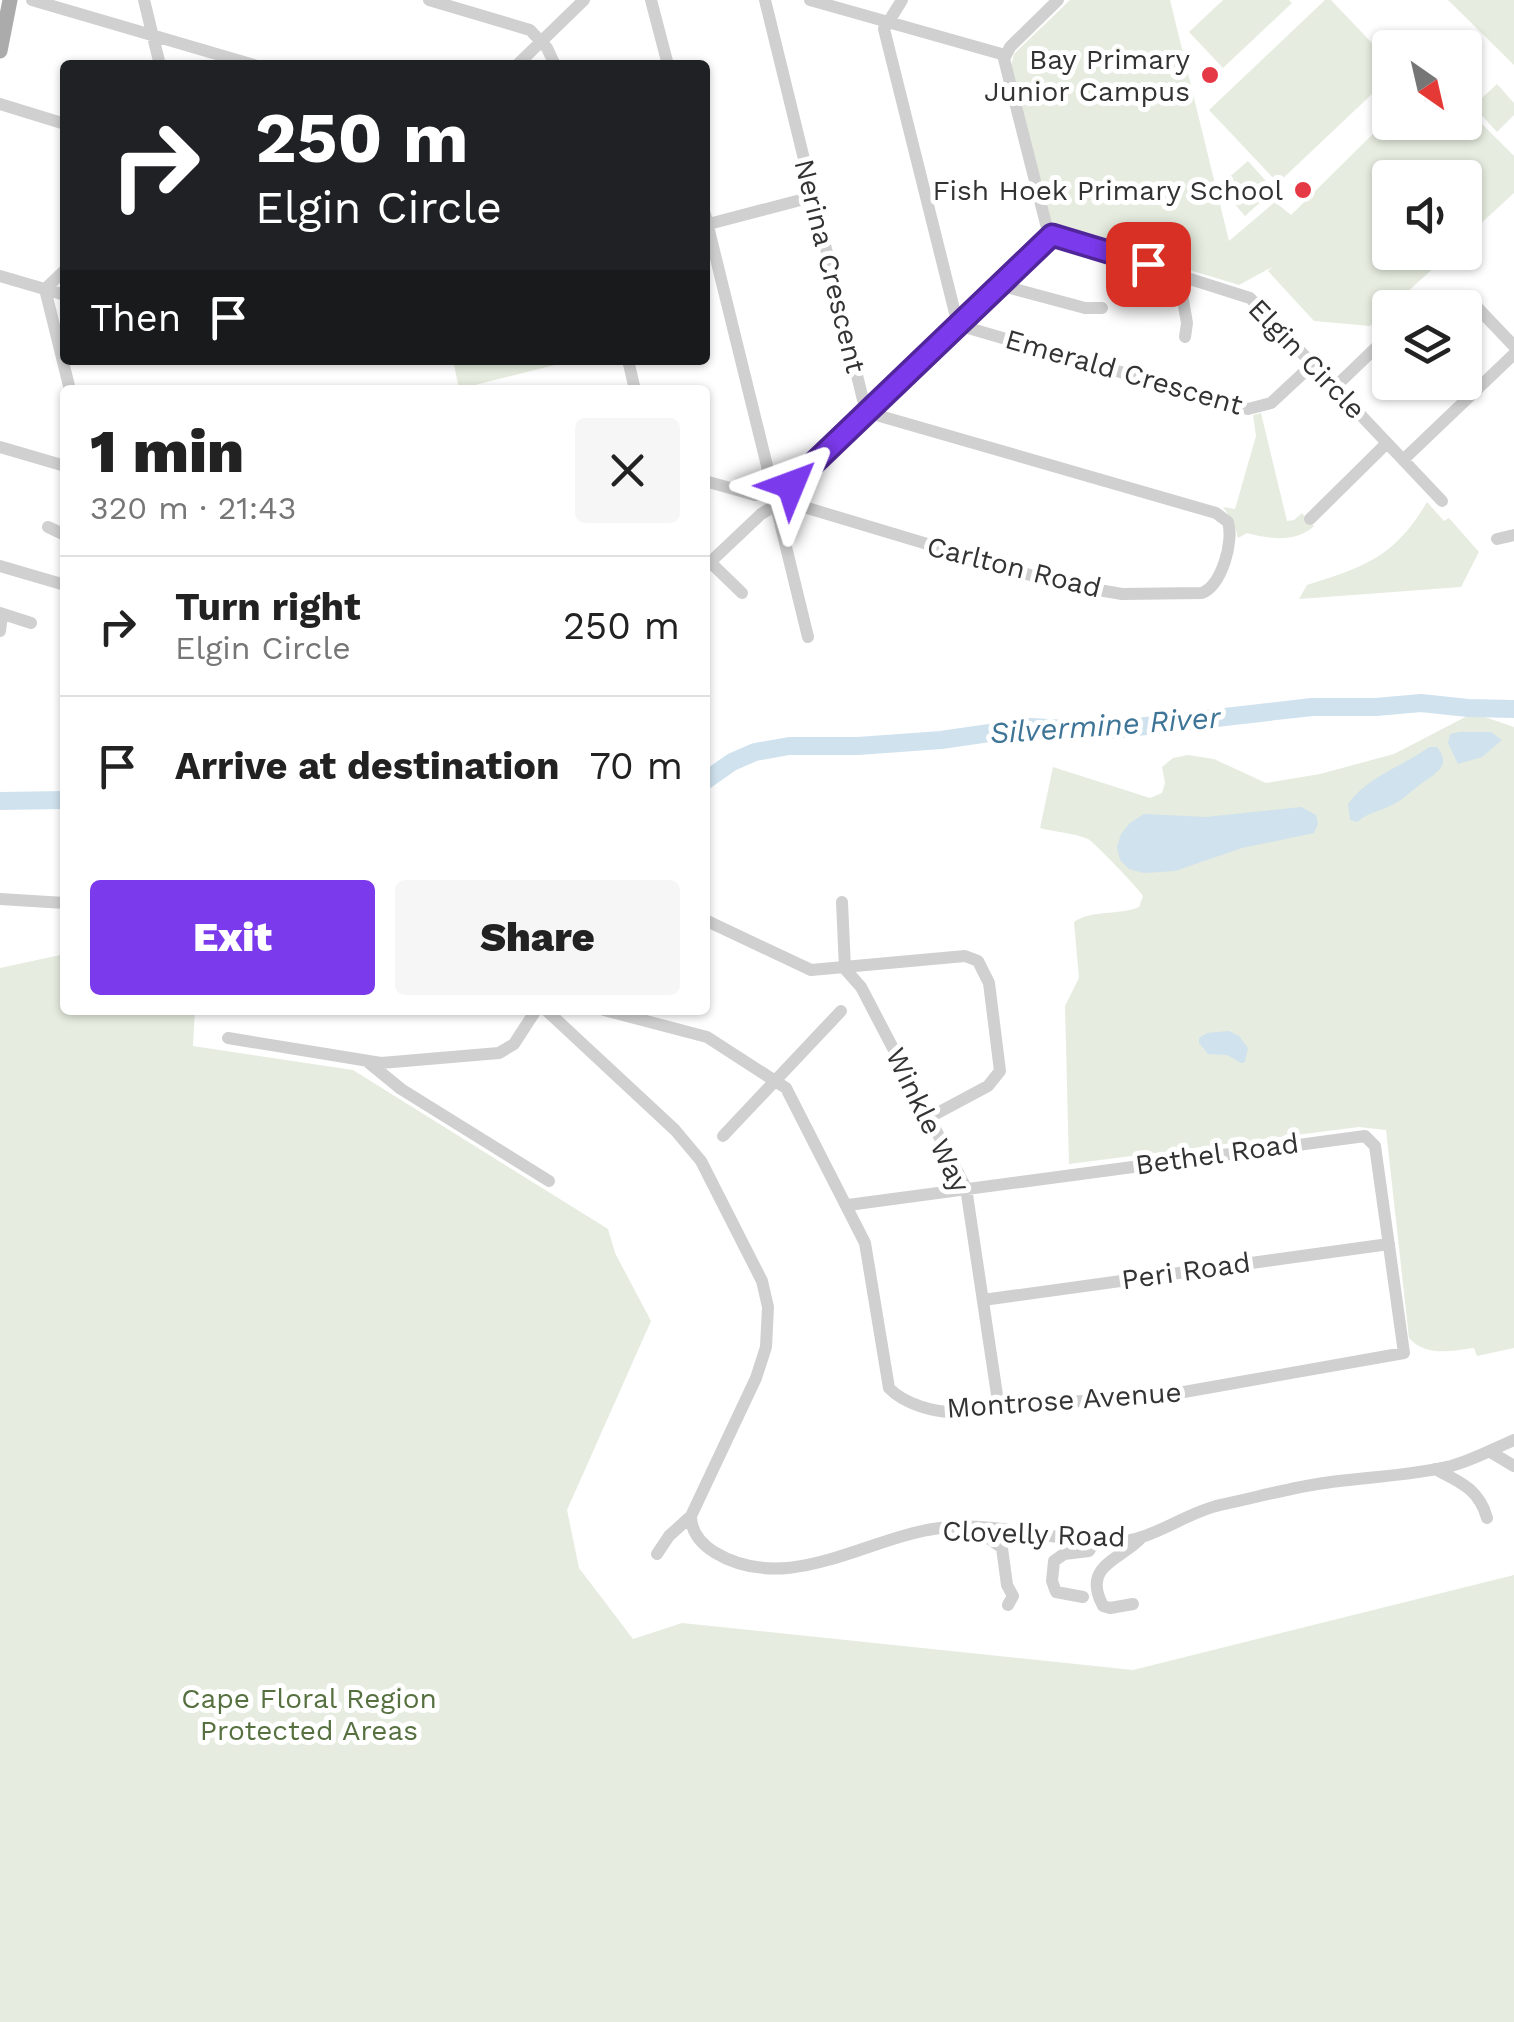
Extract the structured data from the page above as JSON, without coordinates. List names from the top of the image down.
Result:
{
  "streets": {
    "street": [
      "Nerina Crescent",
      "Elgin Circle",
      "Emerald Crescent",
      "Carlton Road",
      "Winkle Way",
      "Bethel Road",
      "Peri Road",
      "Montrose Avenue",
      "Clovelly Road"
    ]
  },
  "crossings": [
    ["Nerina Crescent", "Carlton Road"],
    ["Elgin Circle", "Emerald Crescent"],
    ["Winkle Way", "Bethel Road"],
    ["Winkle Way", "Peri Road"],
    ["Winkle Way", "Montrose Avenue"],
    ["Bethel Road", "Peri Road"],
    ["Bethel Road", "Montrose Avenue"]
  ],
  "water": ["Silvermine River"],
  "parks": ["Cape Floral Region Protected Areas"],
  "places": ["Bay Primary Junior Campus", "Fish Hoek Primary School"],
  "north": "bottom right",
  "page": {
    "turn": ["250 m", "Elgin Circle"],
    "then": "Then",
    "heading": ["1 min", "320 m · 21:43"],
    "list": [
      {
        "name": "Turn right",
        "note": "Elgin Circle",
        "value": "250 m"
      },
      {
        "name": "Arrive at destination",
        "value": "70 m"
      }
    ],
    "buttons": ["Exit", "Share"]
  }
}
